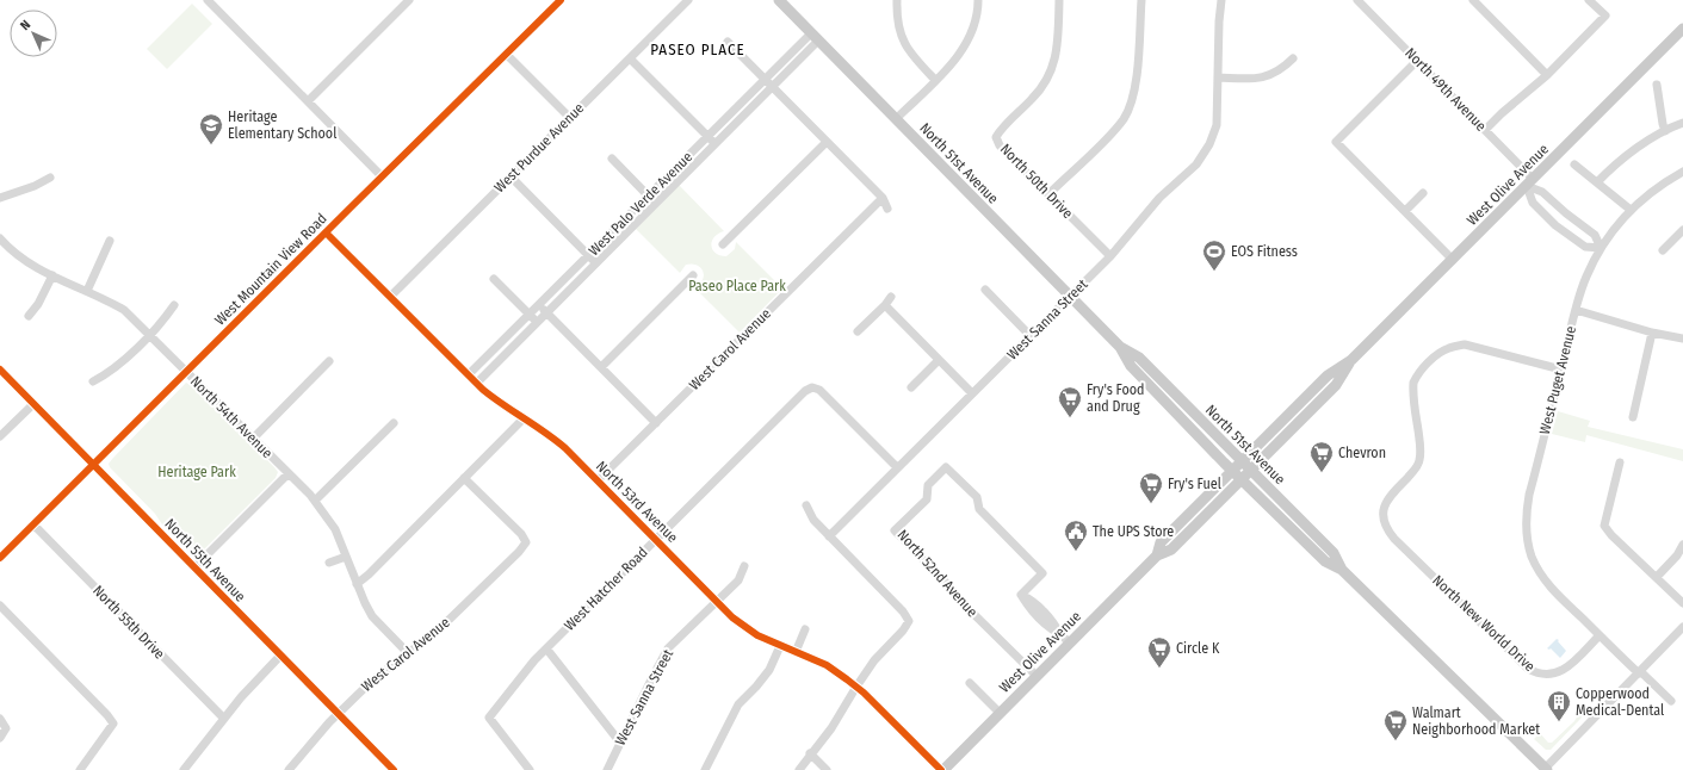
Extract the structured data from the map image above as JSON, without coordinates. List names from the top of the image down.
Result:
{
  "streets": {
    "main road": ["North 51st Avenue", "West Olive Avenue"],
    "street": [
      "North 49th Avenue",
      "West Purdue Avenue",
      "North 50th Drive",
      "West Palo Verde Avenue",
      "West Mountain View Road",
      "West Sanna Street",
      "West Carol Avenue",
      "West Puget Avenue",
      "North 54th Avenue",
      "North 53rd Avenue",
      "North 55th Avenue",
      "North 52nd Avenue",
      "West Hatcher Road",
      "North 55th Drive",
      "North New World Drive"
    ]
  },
  "crossings": [
    ["North 49th Avenue", "West Olive Avenue"],
    ["North 49th Avenue", "West Puget Avenue"],
    ["West Purdue Avenue", "North 53rd Avenue"],
    ["North 51st Avenue", "West Olive Avenue"],
    ["North 51st Avenue", "West Palo Verde Avenue"],
    ["North 51st Avenue", "West Sanna Street"],
    ["North 50th Drive", "West Sanna Street"],
    ["West Olive Avenue", "North 53rd Avenue"],
    ["West Olive Avenue", "North 52nd Avenue"],
    ["West Palo Verde Avenue", "North 53rd Avenue"],
    ["West Mountain View Road", "North 54th Avenue"],
    ["West Mountain View Road", "North 53rd Avenue"],
    ["West Mountain View Road", "North 55th Avenue"],
    ["West Mountain View Road", "North 55th Drive"],
    ["West Sanna Street", "North 53rd Avenue"],
    ["West Sanna Street", "West Hatcher Road"],
    ["West Carol Avenue", "North 54th Avenue"],
    ["West Carol Avenue", "North 53rd Avenue"],
    ["West Carol Avenue", "North 55th Avenue"],
    ["West Puget Avenue", "North New World Drive"],
    ["North 53rd Avenue", "West Hatcher Road"]
  ],
  "districts": ["PASEO PLACE"],
  "parks": ["Paseo Place Park", "Heritage Park"],
  "places": {
    "school or university": ["Heritage Elementary School"],
    "sports": ["EOS Fitness"],
    "supermarket": [
      "Fry's Food and Drug",
      "Chevron",
      "Fry's Fuel",
      "Circle K",
      "Walmart Neighborhood Market"
    ],
    "public building": ["The UPS Store"],
    "building": ["Copperwood Medical-Dental"]
  },
  "north": "top left"
}
